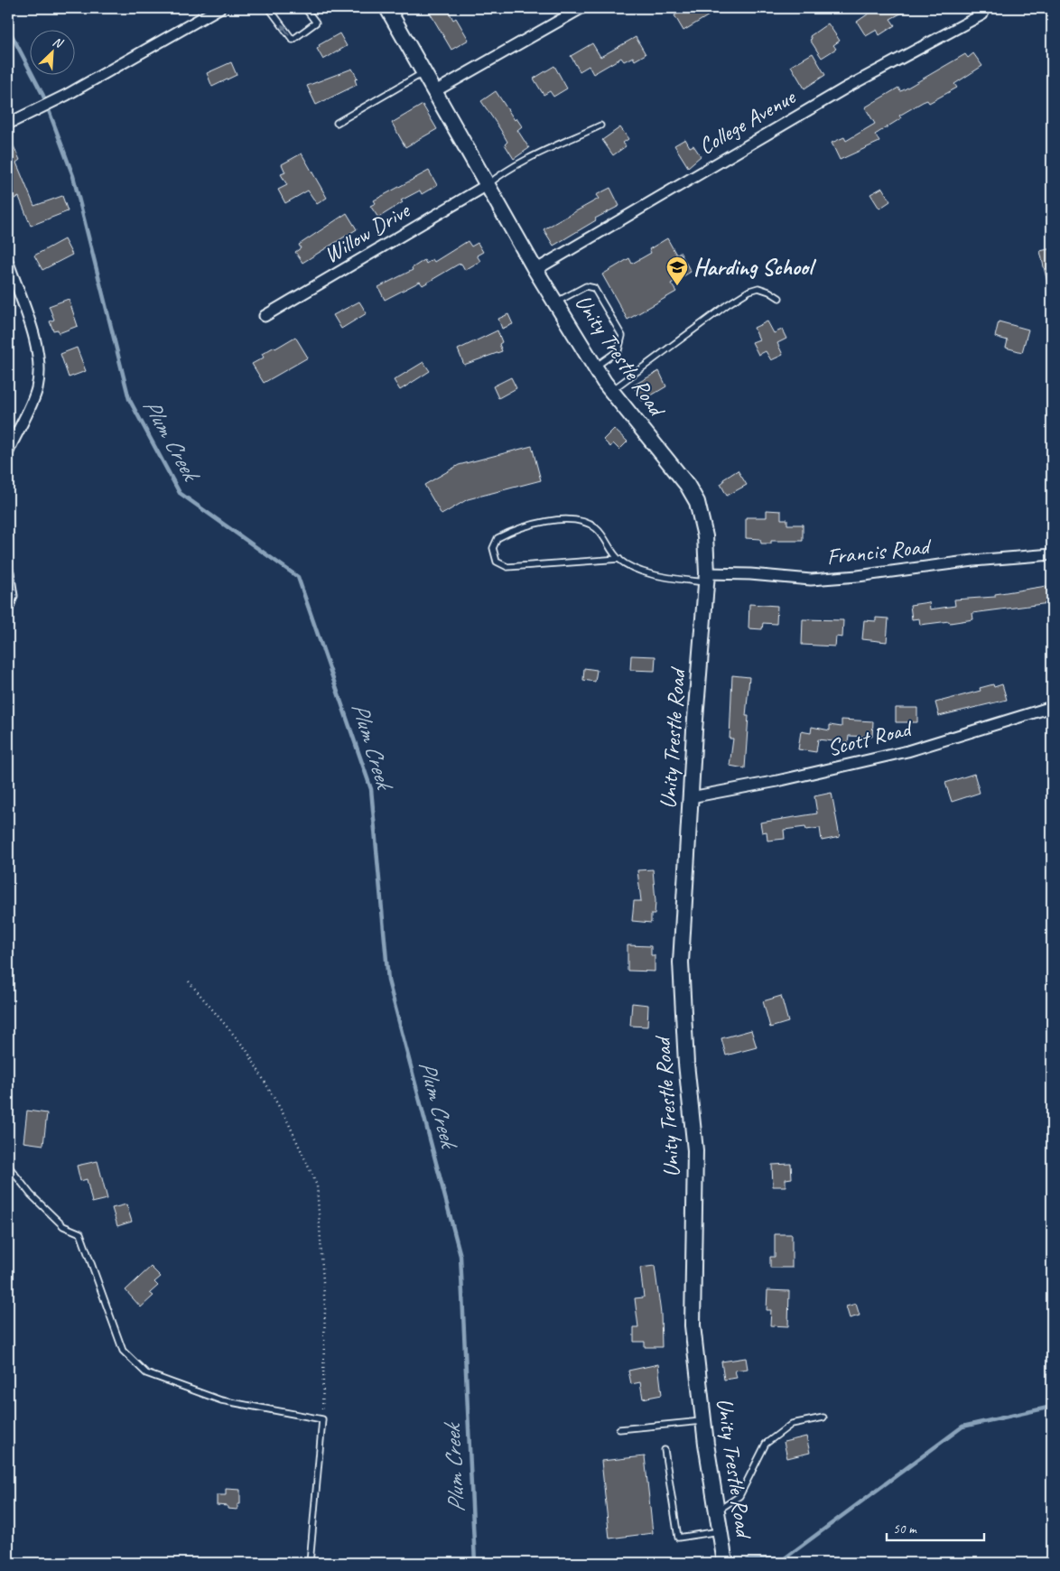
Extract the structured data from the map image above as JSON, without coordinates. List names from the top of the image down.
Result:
{
  "streets": {
    "street": [
      "College Avenue",
      "Willow Drive",
      "Unity Trestle Road",
      "Francis Road",
      "Scott Road"
    ]
  },
  "crossings": [
    ["College Avenue", "Unity Trestle Road"],
    ["Willow Drive", "Unity Trestle Road"],
    ["Unity Trestle Road", "Francis Road"],
    ["Unity Trestle Road", "Scott Road"]
  ],
  "water": ["Plum Creek"],
  "places": {
    "school or university": ["Harding School"]
  },
  "scale_bar": "50 m",
  "north": "top right"
}
